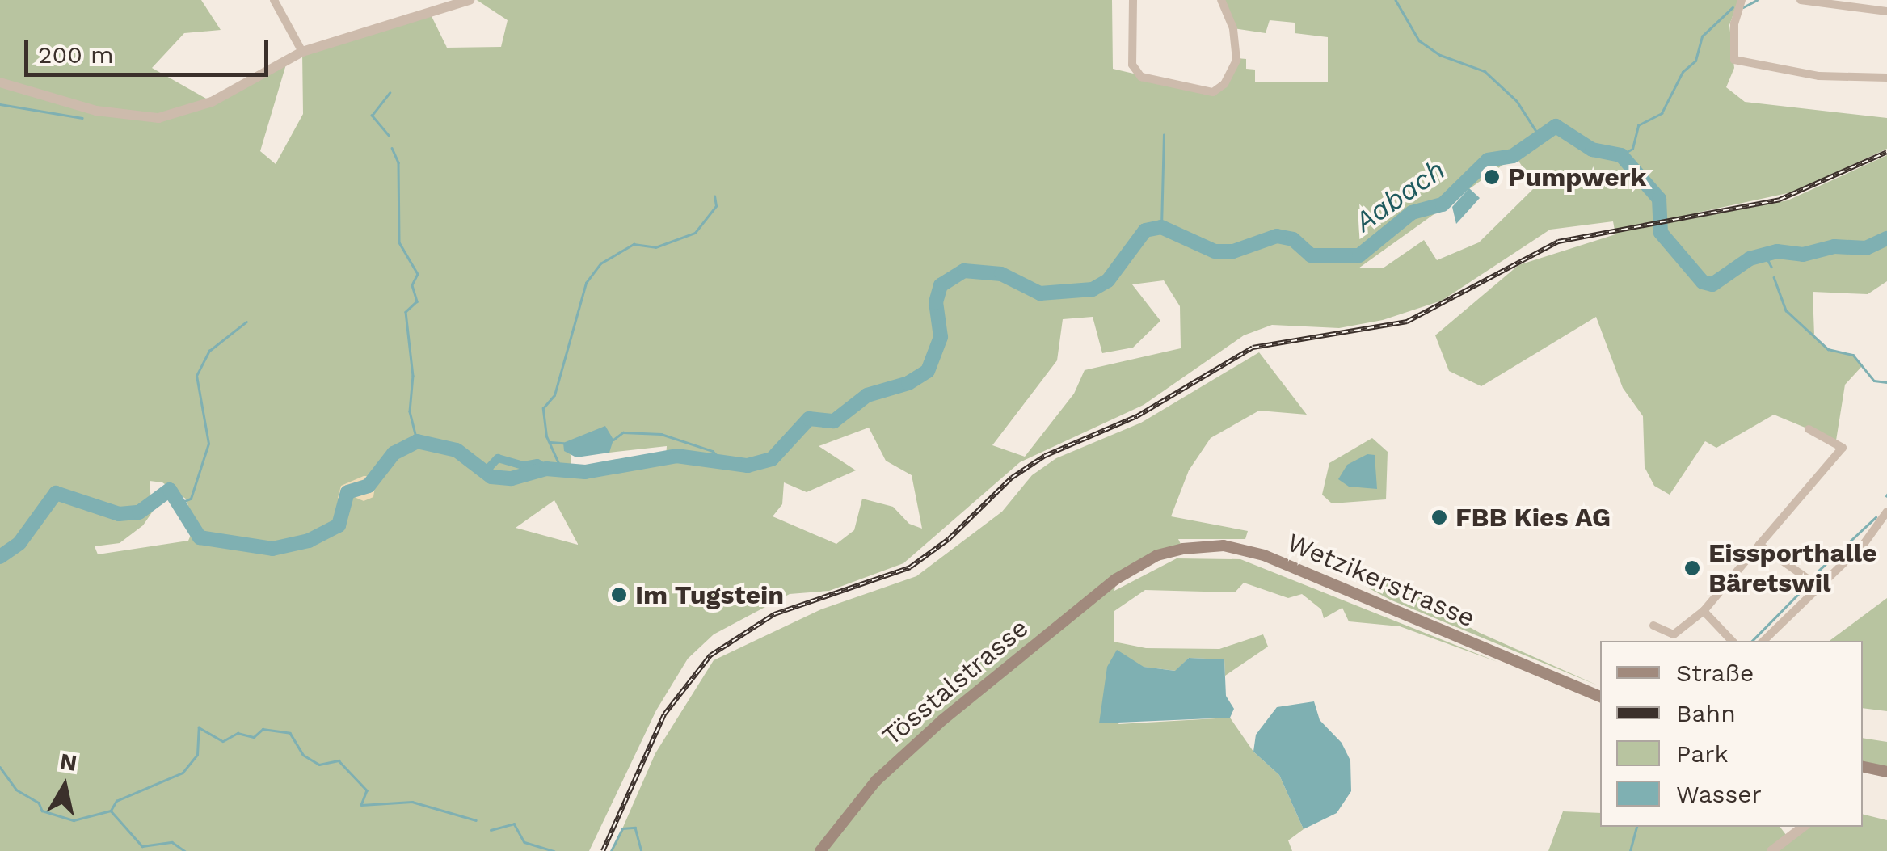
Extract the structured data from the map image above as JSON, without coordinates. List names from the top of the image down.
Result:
{
  "streets": {
    "main road": ["Wetzikerstrasse", "Tösstalstrasse"]
  },
  "crossings": [
    ["Wetzikerstrasse", "Tösstalstrasse"]
  ],
  "water": ["Aabach"],
  "places": [
    "Pumpwerk",
    "FBB Kies AG",
    "Eissporthalle Bäretswil",
    "Im Tugstein"
  ],
  "legend": [
    "Straße",
    "Bahn",
    "Park",
    "Wasser"
  ],
  "scale_bar": "200 m",
  "north": "top"
}
